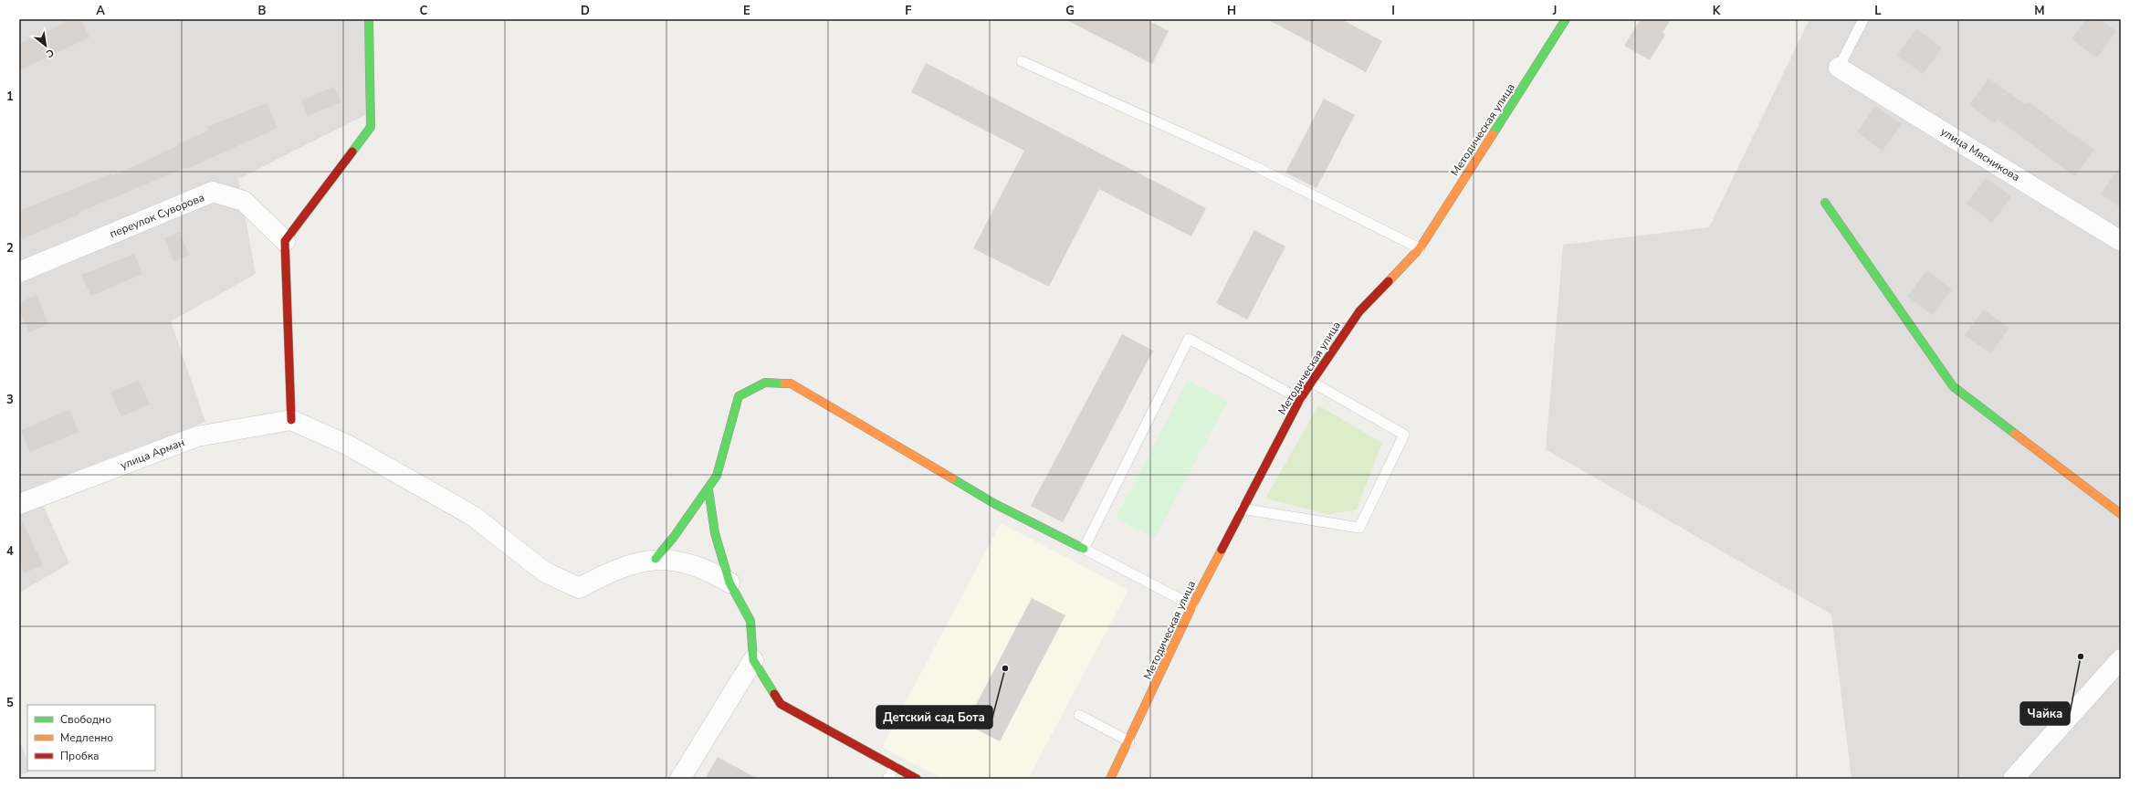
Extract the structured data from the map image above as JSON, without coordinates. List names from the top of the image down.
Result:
{
  "streets": {
    "street": [
      "Методическая улица",
      "улица Мясникова",
      "переулок Суворова",
      "улица Арман"
    ]
  },
  "places": ["Чайка", "Детский сад Бота"],
  "legend": ["Свободно", "Медленно", "Пробка"],
  "north": "bottom right",
  "grid": {
    "columns": [
      "A",
      "B",
      "C",
      "D",
      "E",
      "F",
      "G",
      "H",
      "I",
      "J",
      "K",
      "L",
      "M"
    ],
    "rows": [
      "1",
      "2",
      "3",
      "4",
      "5"
    ]
  }
}
